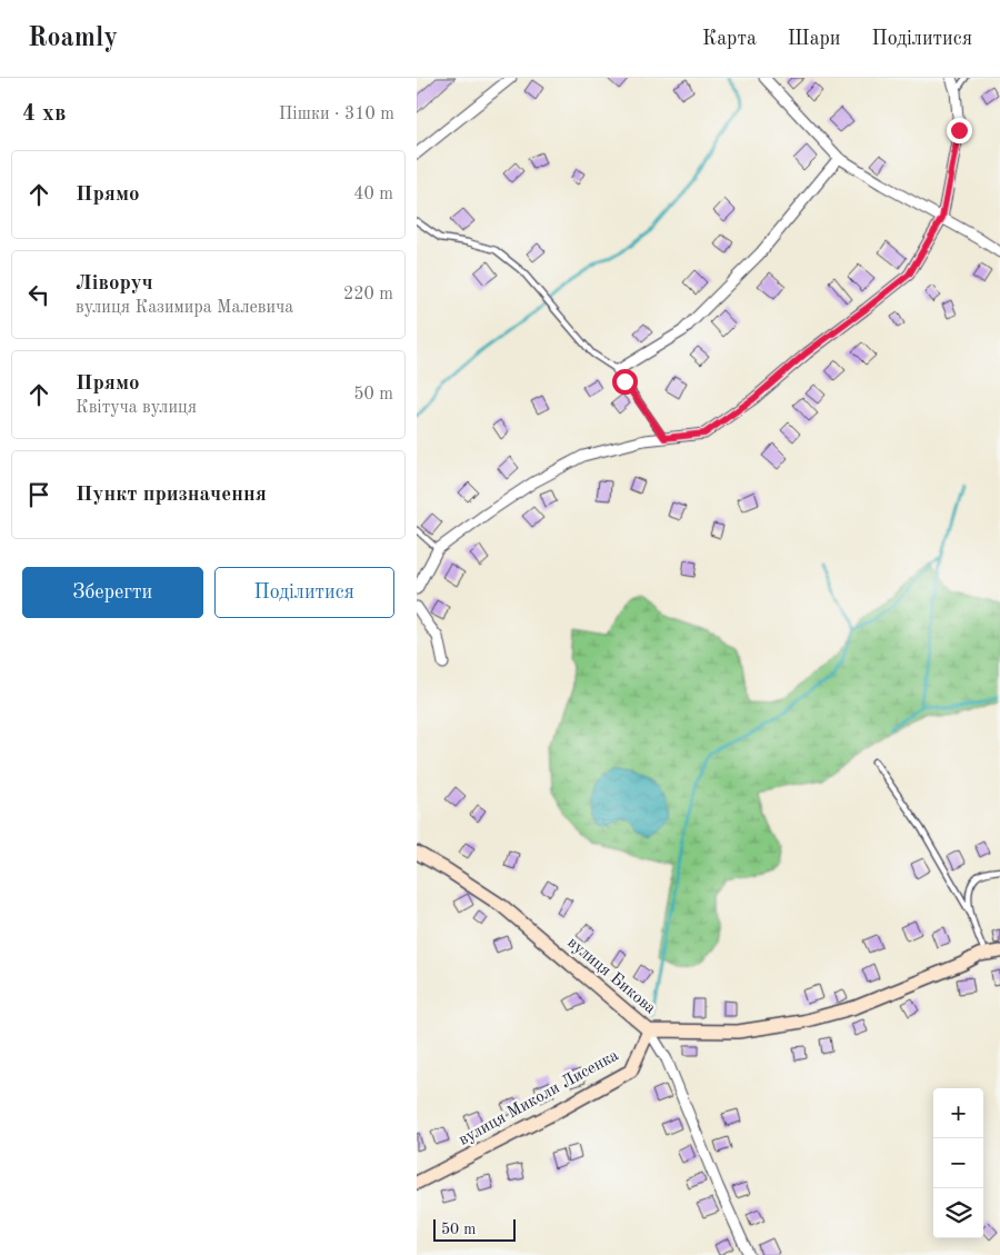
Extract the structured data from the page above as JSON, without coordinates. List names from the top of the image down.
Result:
{
  "streets": {
    "street": ["вулиця Бикова", "вулиця Миколи Лисенка"]
  },
  "crossings": [
    ["вулиця Бикова", "вулиця Миколи Лисенка"]
  ],
  "scale_bar": "50 m",
  "page": {
    "header": "Roamly",
    "nav": ["Карта", "Шари", "Поділитися"],
    "heading": ["4 хв", "Пішки · 310 m"],
    "list": [
      ["Прямо", "40 m"],
      ["Ліворуч", "вулиця Казимира Малевича", "220 m"],
      ["Прямо", "Квітуча вулиця", "50 m"],
      "Пункт призначення"
    ],
    "buttons": ["Зберегти", "Поділитися"],
    "map_buttons": ["+", "−"],
    "scale": "50 m"
  }
}
